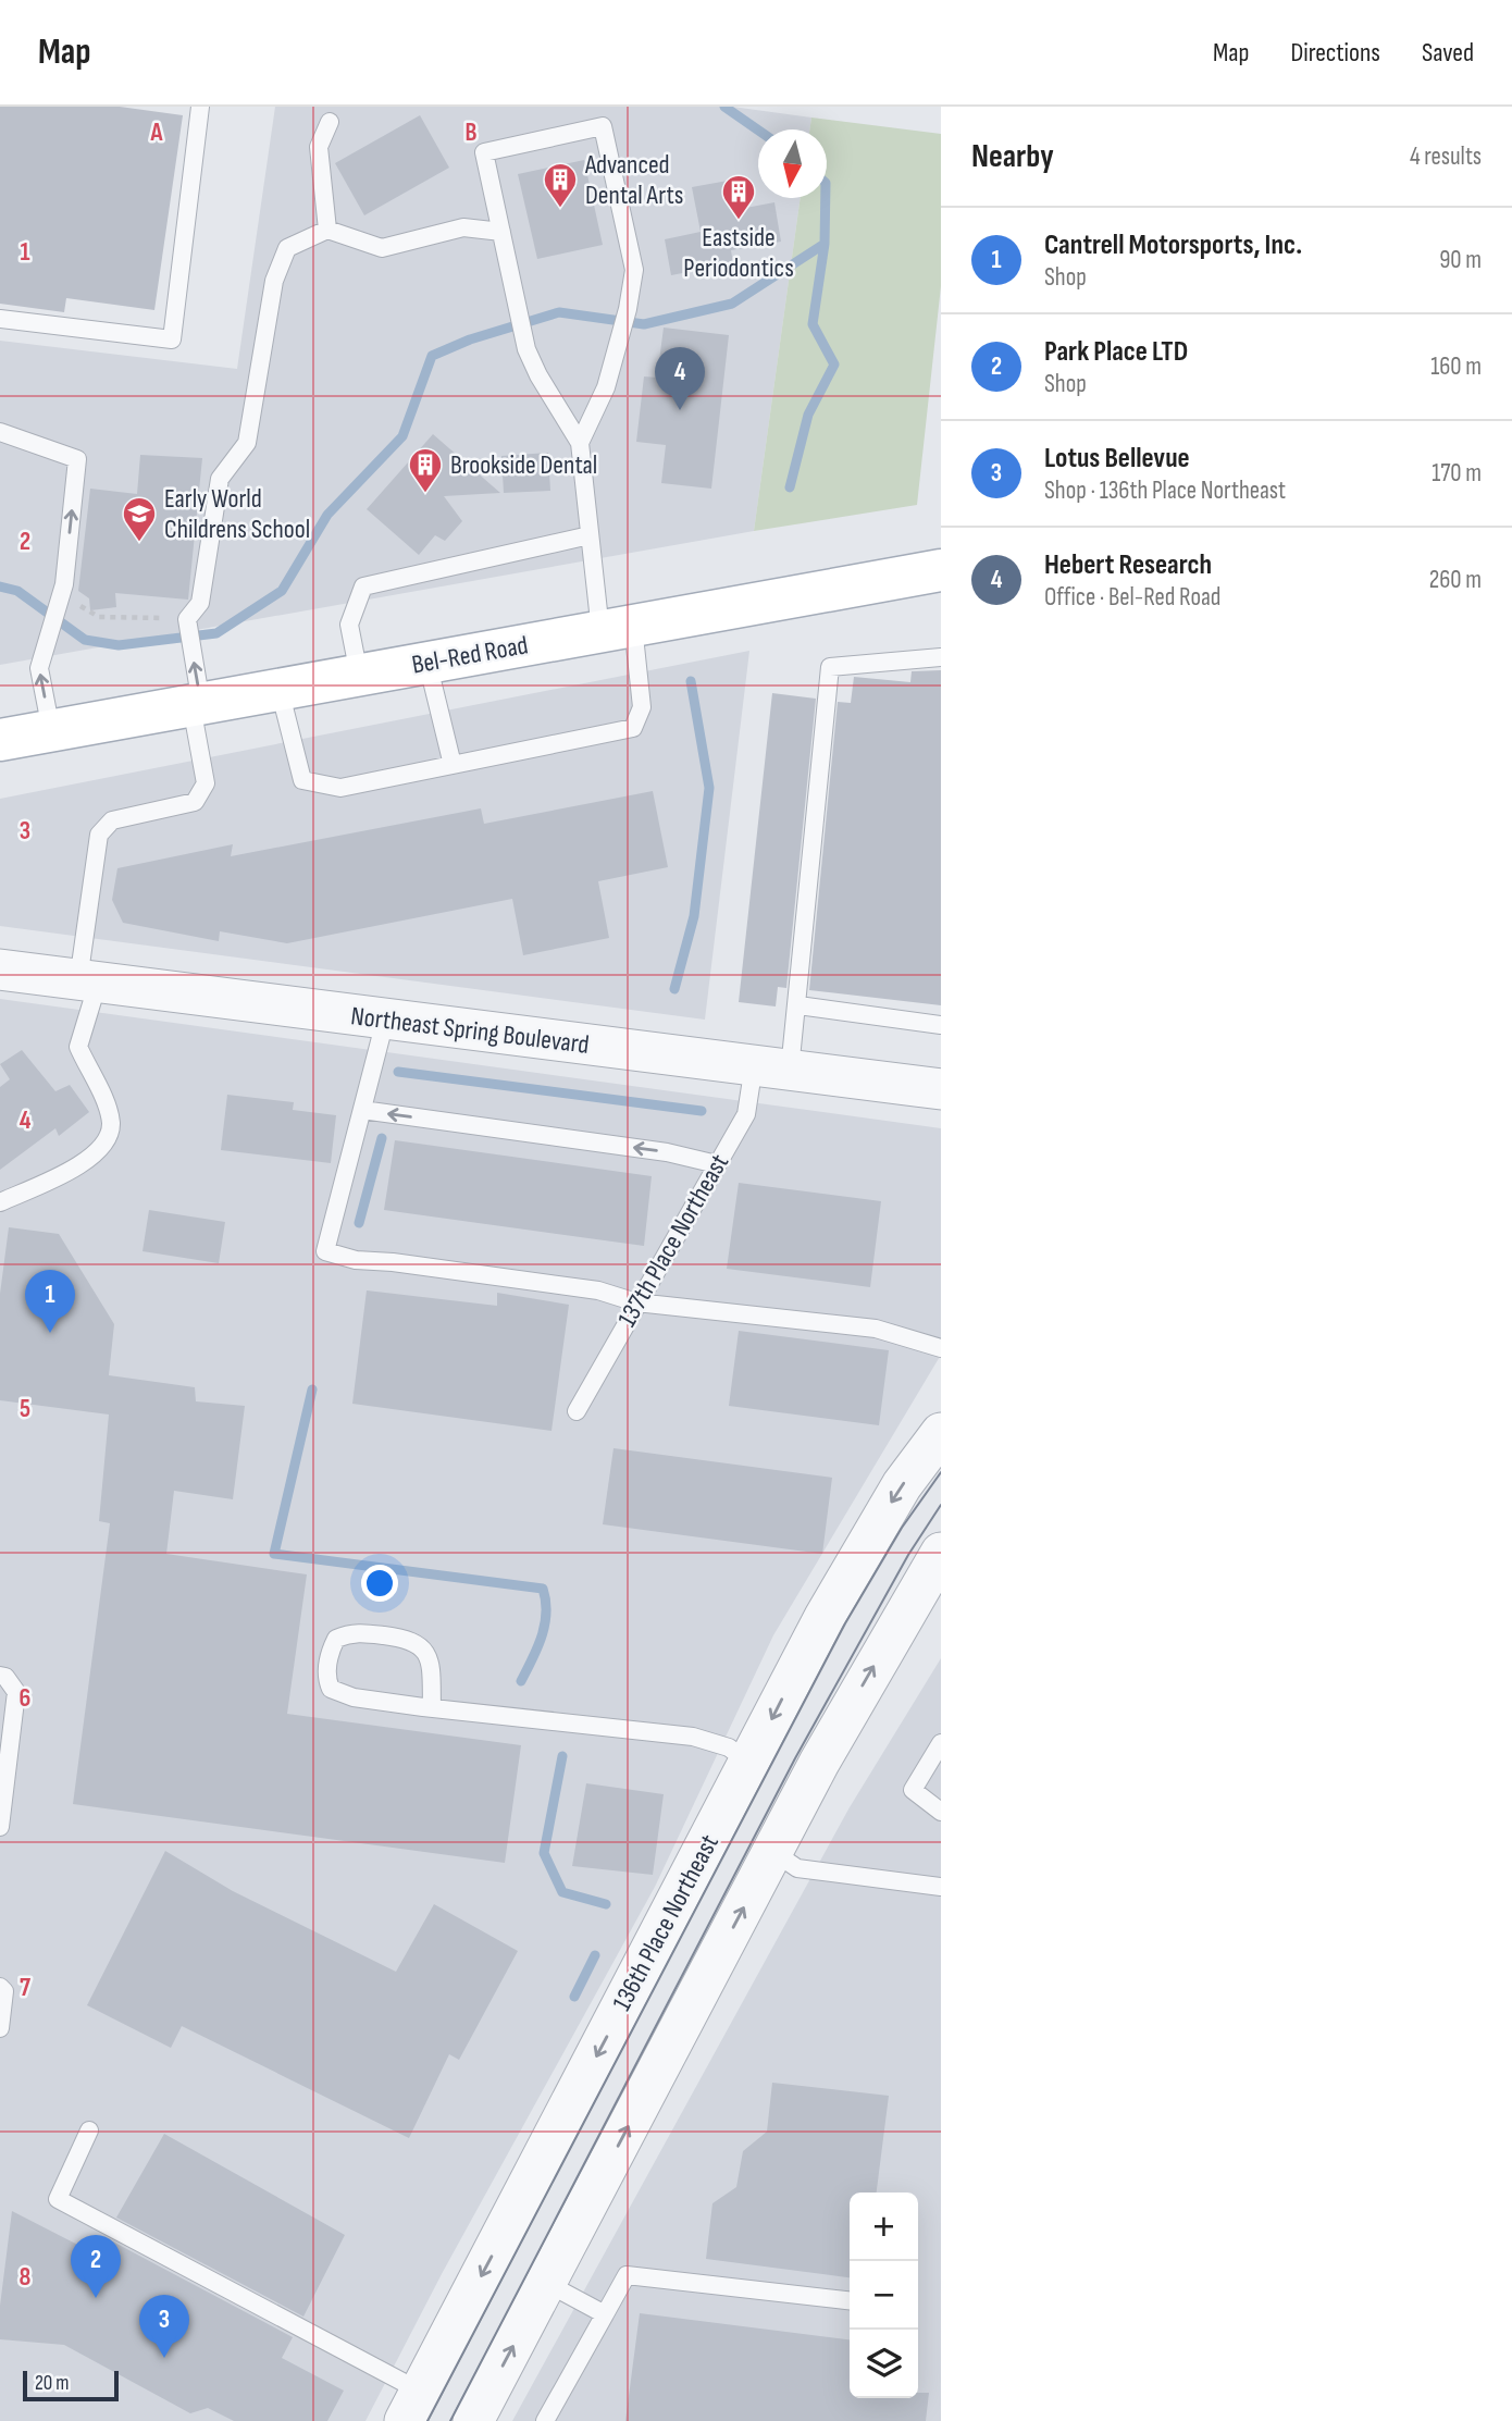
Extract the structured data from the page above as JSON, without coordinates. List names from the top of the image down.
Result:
{
  "streets": {
    "main road": ["Bel-Red Road"],
    "street": ["Northeast Spring Boulevard", "136th Place Northeast"],
    "lane": ["137th Place Northeast"]
  },
  "crossings": [
    ["Northeast Spring Boulevard", "137th Place Northeast"]
  ],
  "places": {
    "building": ["Advanced Dental Arts", "Eastside Periodontics", "Brookside Dental"],
    "school or university": ["Early World Childrens School"]
  },
  "scale_bar": "20 m",
  "north": "bottom",
  "page": {
    "header": "Map",
    "nav": ["Map", "Directions", "Saved"],
    "heading": ["Nearby", "4 results"],
    "list": [
      {
        "mark": "1",
        "name": "Cantrell Motorsports, Inc.",
        "note": "Shop",
        "value": "90 m"
      },
      {
        "mark": "2",
        "name": "Park Place LTD",
        "note": "Shop",
        "value": "160 m"
      },
      {
        "mark": "3",
        "name": "Lotus Bellevue",
        "note": "Shop · 136th Place Northeast",
        "value": "170 m"
      },
      {
        "mark": "4",
        "name": "Hebert Research",
        "note": "Office · Bel-Red Road",
        "value": "260 m"
      }
    ],
    "pins": [
      "4",
      "1",
      "2",
      "3"
    ],
    "map_buttons": ["+", "−"],
    "scale": "20 m"
  },
  "grid": {
    "columns": ["A", "B"],
    "rows": [
      "1",
      "2",
      "3",
      "4",
      "5",
      "6",
      "7",
      "8"
    ]
  }
}
